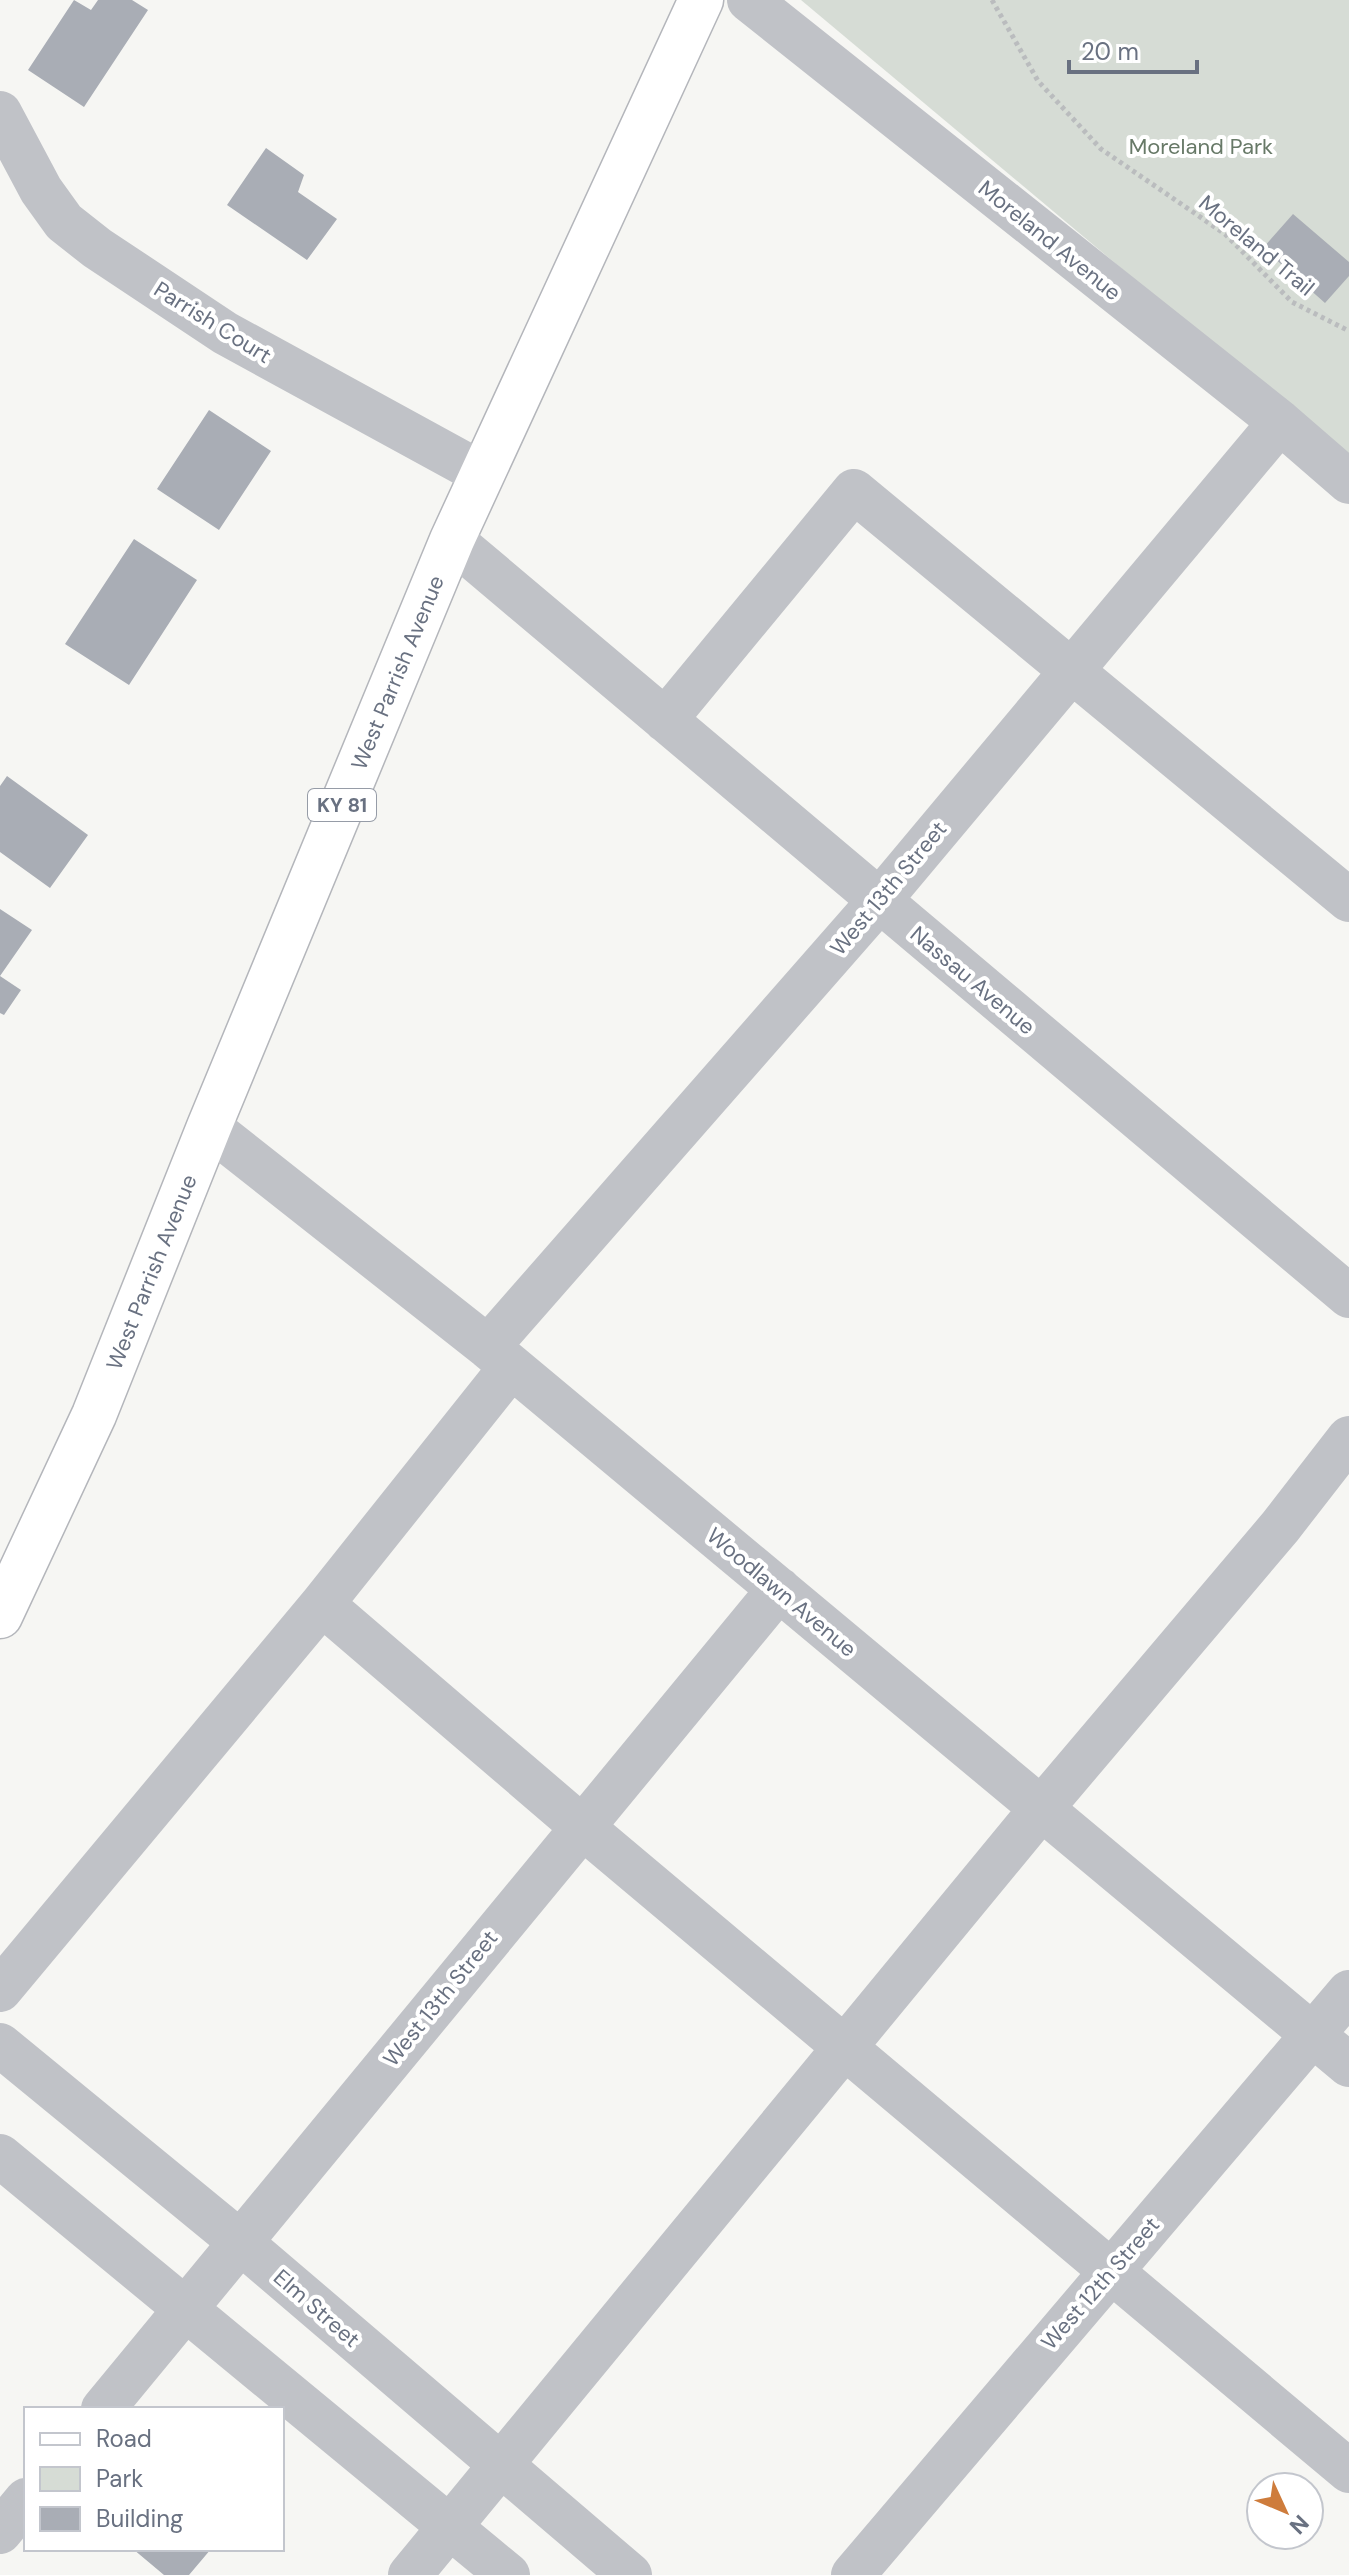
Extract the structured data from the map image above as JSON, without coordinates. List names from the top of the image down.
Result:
{
  "streets": {
    "main road": ["West Parrish Avenue", "KY 81"],
    "street": [
      "Moreland Avenue",
      "Parrish Court",
      "West 13th Street",
      "Nassau Avenue",
      "Woodlawn Avenue",
      "West 12th Street",
      "Elm Street"
    ],
    "path": ["Moreland Trail"]
  },
  "crossings": [
    ["Moreland Avenue", "West 13th Street"],
    ["Parrish Court", "West Parrish Avenue"],
    ["West Parrish Avenue", "Nassau Avenue"],
    ["West Parrish Avenue", "Woodlawn Avenue"],
    ["West 13th Street", "Nassau Avenue"],
    ["West 13th Street", "Woodlawn Avenue"],
    ["West 13th Street", "Elm Street"],
    ["Woodlawn Avenue", "West 12th Street"]
  ],
  "parks": ["Moreland Park"],
  "legend": ["Road", "Park", "Building"],
  "scale_bar": "20 m",
  "north": "bottom right"
}
